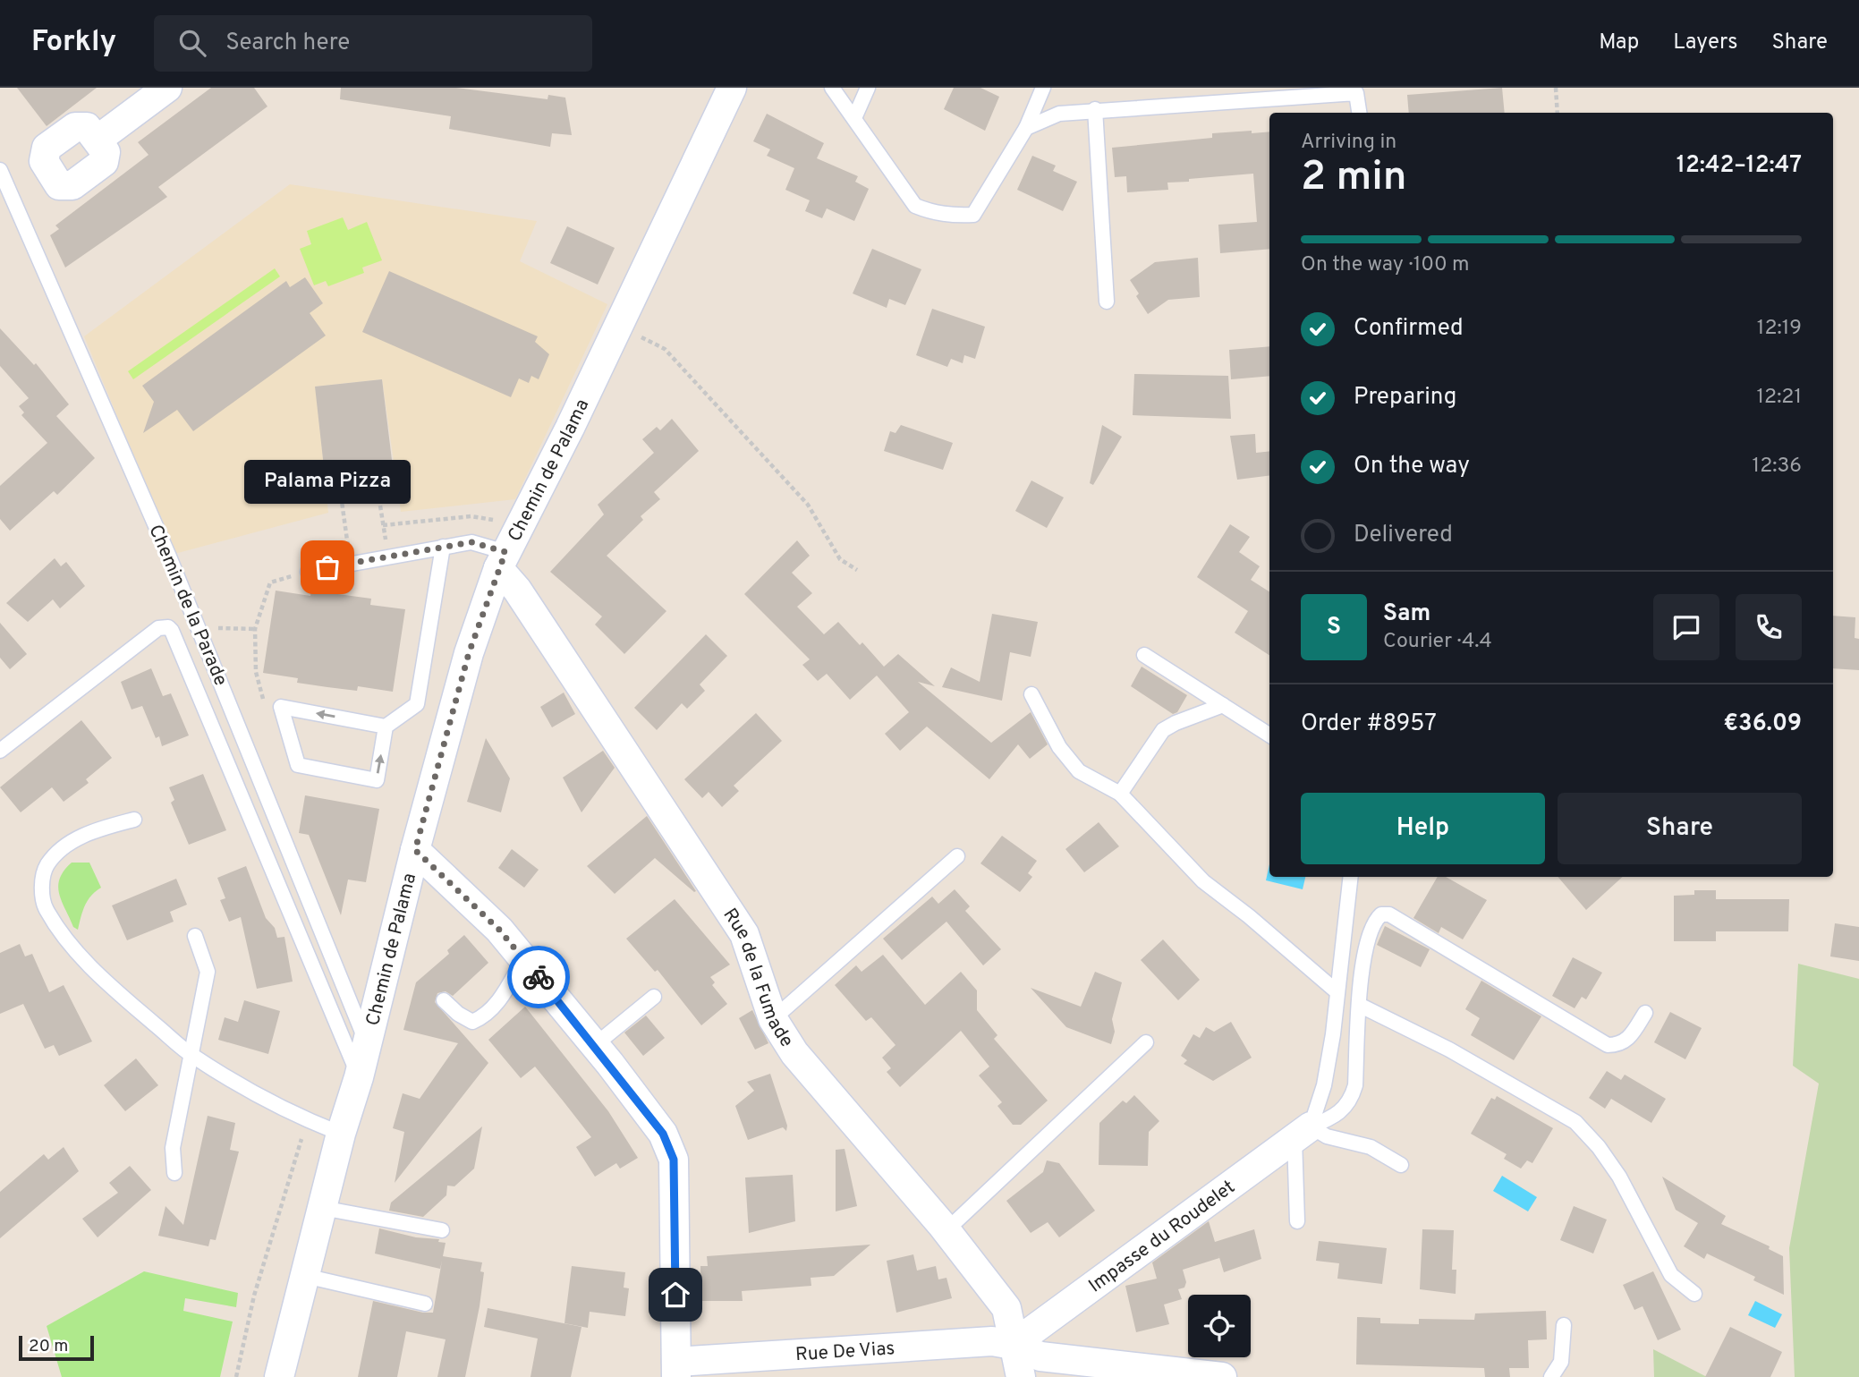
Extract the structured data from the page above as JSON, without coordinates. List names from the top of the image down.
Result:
{
  "streets": {
    "street": [
      "Chemin de Palama",
      "Rue de la Fumade",
      "Impasse du Roudelet",
      "Rue De Vias"
    ],
    "lane": ["Chemin de la Parade"]
  },
  "crossings": [
    ["Chemin de Palama", "Chemin de la Parade"],
    ["Chemin de Palama", "Rue de la Fumade"],
    ["Rue de la Fumade", "Impasse du Roudelet"],
    ["Rue de la Fumade", "Rue De Vias"],
    ["Impasse du Roudelet", "Rue De Vias"]
  ],
  "places": ["Palama Pizza"],
  "scale_bar": "20 m",
  "page": {
    "header": "Forkly",
    "search": "Search here",
    "nav": ["Map", "Layers", "Share"],
    "heading": ["2 min", "Arriving in", "12:42–12:47"],
    "panel": [
      "Sam",
      "Courier · 4.4",
      "Order #8957",
      "€36.09"
    ],
    "bar": "On the way · 100 m",
    "list": [
      ["Confirmed", "12:19"],
      ["Preparing", "12:21"],
      ["On the way", "12:36"],
      "Delivered"
    ],
    "bubble": "Palama Pizza",
    "round": "S",
    "buttons": ["Help", "Share"],
    "scale": "20 m"
  }
}
